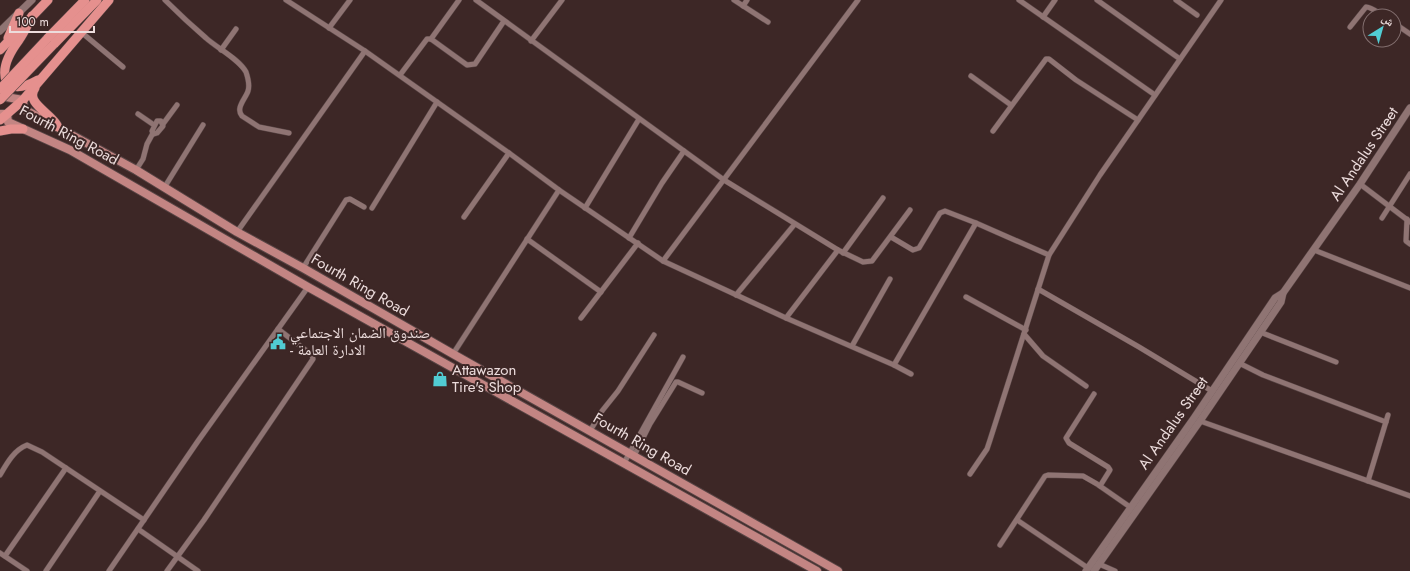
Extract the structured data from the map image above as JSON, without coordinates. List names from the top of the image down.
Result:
{
  "streets": {
    "main road": ["Fourth Ring Road", "Al Andalus Street"]
  },
  "places": {
    "public building": ["صندوق الضمان الاجتماعي - الادارة العامة"],
    "shop": ["Attawazon Tire's Shop"]
  },
  "scale_bar": "100 m",
  "north": "top right"
}
